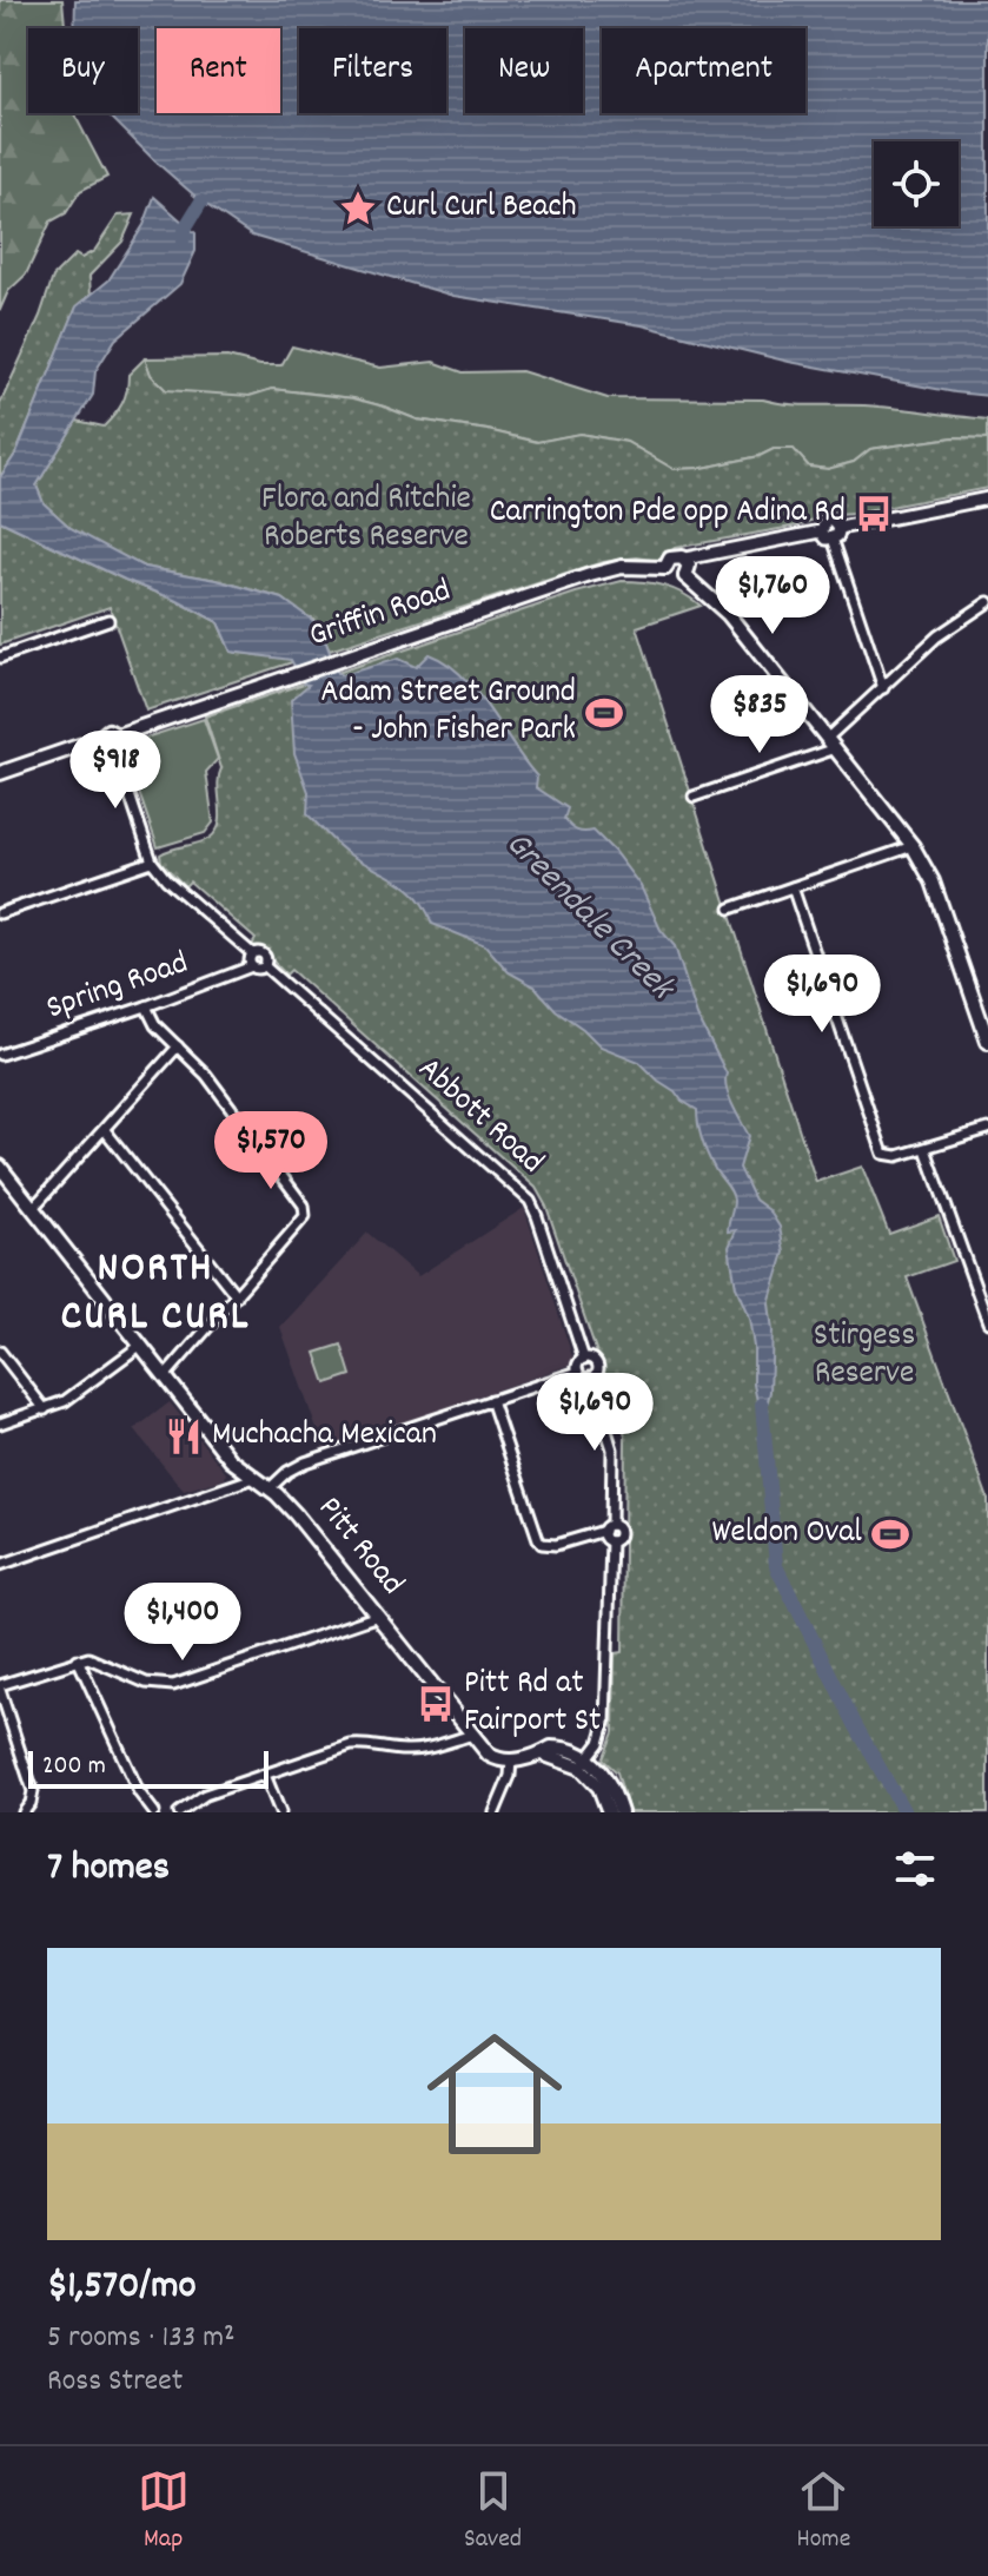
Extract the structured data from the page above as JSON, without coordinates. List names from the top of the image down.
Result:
{
  "streets": {
    "main road": ["Griffin Road", "Pitt Road"],
    "street": ["Spring Road", "Abbott Road"]
  },
  "crossings": [
    ["Griffin Road", "Abbott Road"],
    ["Spring Road", "Abbott Road"]
  ],
  "districts": ["NORTH CURL CURL"],
  "water": ["Greendale Creek"],
  "parks": ["Flora and Ritchie Roberts Reserve", "Stirgess Reserve"],
  "places": {
    "place": ["Curl Curl Beach"],
    "bus stop": ["Carrington Pde opp Adina Rd", "Pitt Rd at Fairport St"],
    "sports": ["Adam Street Ground - John Fisher Park", "Weldon Oval"],
    "restaurant": ["Muchacha Mexican"]
  },
  "scale_bar": "200 m",
  "page": {
    "chip": [
      "Buy",
      "Rent",
      "Filters",
      "New",
      "Apartment"
    ],
    "price": [
      "$1,760",
      "$835",
      "$918",
      "$1,690",
      "$1,570",
      "$1,690",
      "$1,400"
    ],
    "scale": "200 m",
    "heading": "7 homes",
    "list": [
      {
        "name": "$1,570/mo",
        "note": "5 rooms · 133 m² · Ross Street"
      }
    ],
    "tabs": ["Map", "Saved", "Home"]
  }
}
